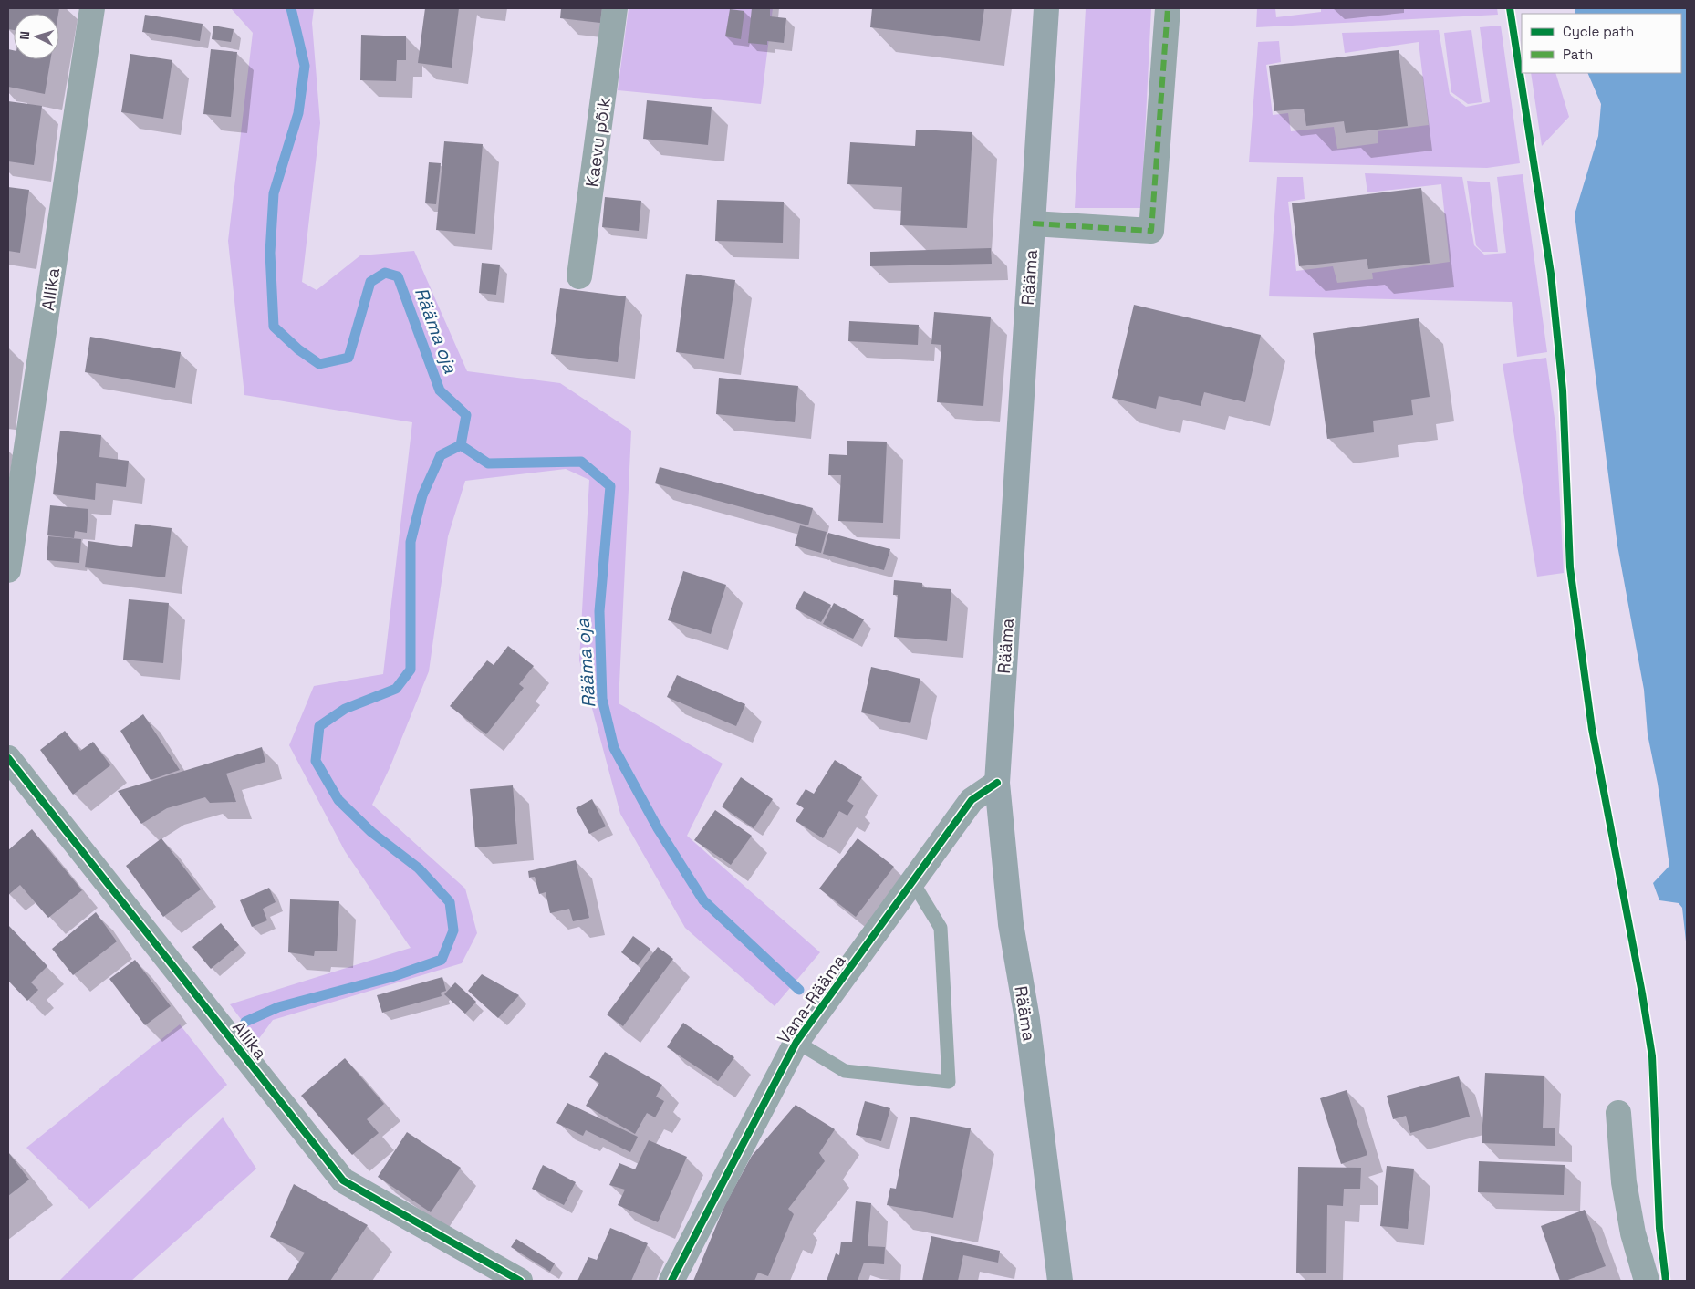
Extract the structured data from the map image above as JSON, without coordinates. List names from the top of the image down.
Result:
{
  "streets": {
    "main road": ["Rääma"],
    "street": ["Kaevu põik", "Allika", "Vana-Rääma"]
  },
  "crossings": [
    ["Rääma", "Vana-Rääma"]
  ],
  "water": ["Rääma oja"],
  "legend": ["Cycle path", "Path"],
  "north": "left"
}
